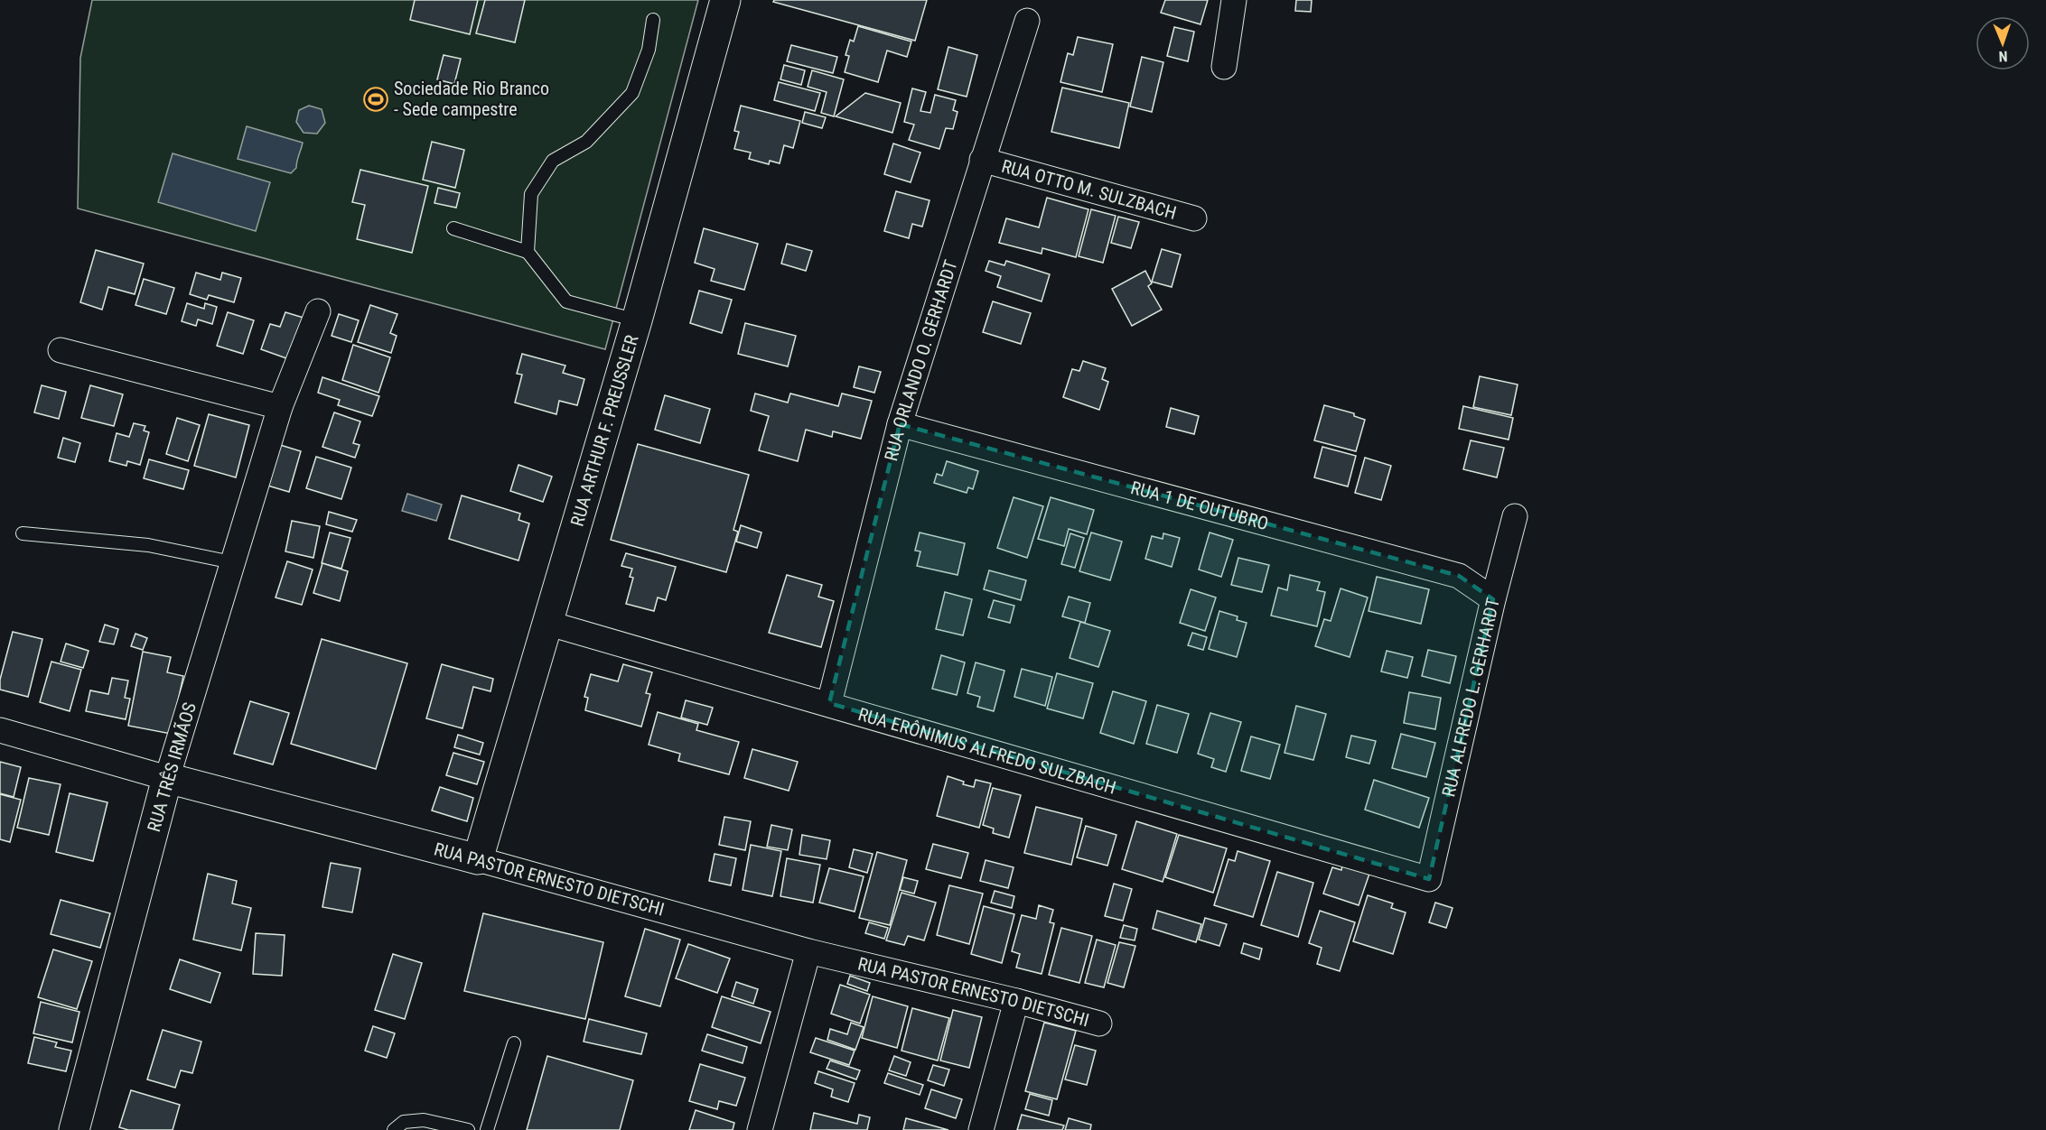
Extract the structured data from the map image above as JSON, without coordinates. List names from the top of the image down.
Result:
{
  "streets": {
    "street": [
      "RUA OTTO M. SULZBACH",
      "RUA ORLANDO O. GERHARDT",
      "RUA ARTHUR F. PREUSSLER",
      "RUA 1 DE OUTUBRO",
      "RUA ALFREDO L. GERHARDT",
      "RUA ERÔNIMUS ALFREDO SULZBACH",
      "RUA TRÊS IRMÃOS",
      "RUA PASTOR ERNESTO DIETSCHI"
    ]
  },
  "crossings": [
    ["RUA OTTO M. SULZBACH", "RUA ORLANDO O. GERHARDT"],
    ["RUA ORLANDO O. GERHARDT", "RUA 1 DE OUTUBRO"],
    ["RUA ORLANDO O. GERHARDT", "RUA ERÔNIMUS ALFREDO SULZBACH"],
    ["RUA ARTHUR F. PREUSSLER", "RUA ERÔNIMUS ALFREDO SULZBACH"],
    ["RUA ARTHUR F. PREUSSLER", "RUA PASTOR ERNESTO DIETSCHI"],
    ["RUA 1 DE OUTUBRO", "RUA ALFREDO L. GERHARDT"],
    ["RUA ALFREDO L. GERHARDT", "RUA ERÔNIMUS ALFREDO SULZBACH"],
    ["RUA TRÊS IRMÃOS", "RUA PASTOR ERNESTO DIETSCHI"]
  ],
  "places": {
    "sports": ["Sociedade Rio Branco - Sede campestre"]
  },
  "north": "bottom"
}
